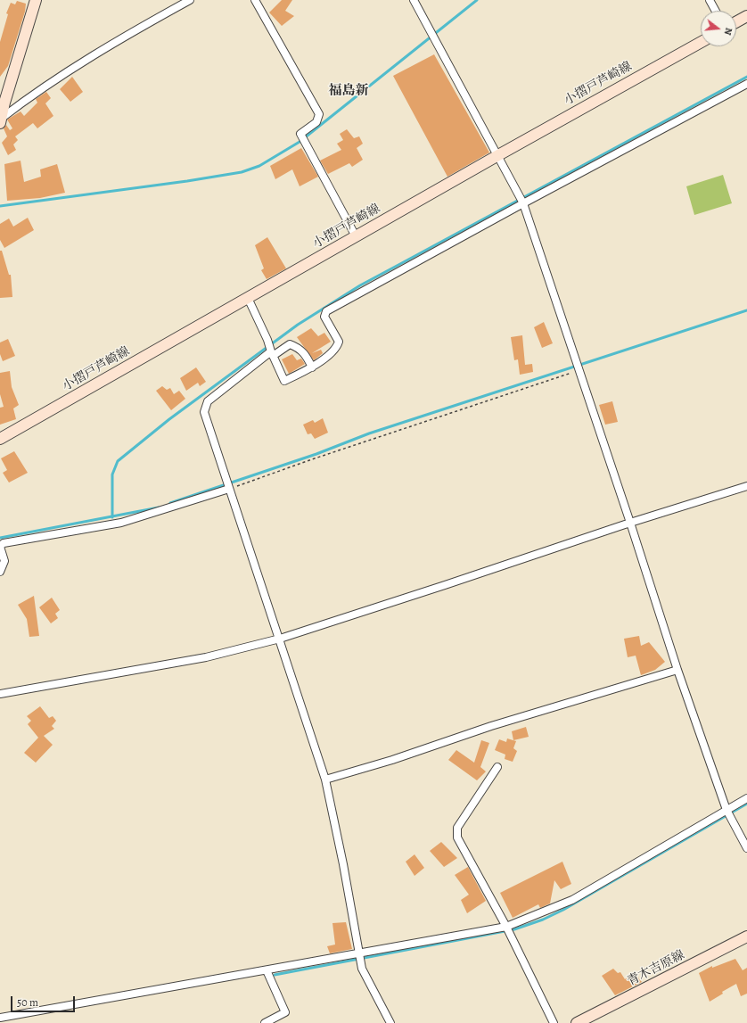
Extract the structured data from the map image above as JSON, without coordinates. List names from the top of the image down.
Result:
{
  "streets": {
    "main road": ["小摺戸芦崎線", "青木吉原線"]
  },
  "districts": ["福島新"],
  "scale_bar": "50 m",
  "north": "right"
}
